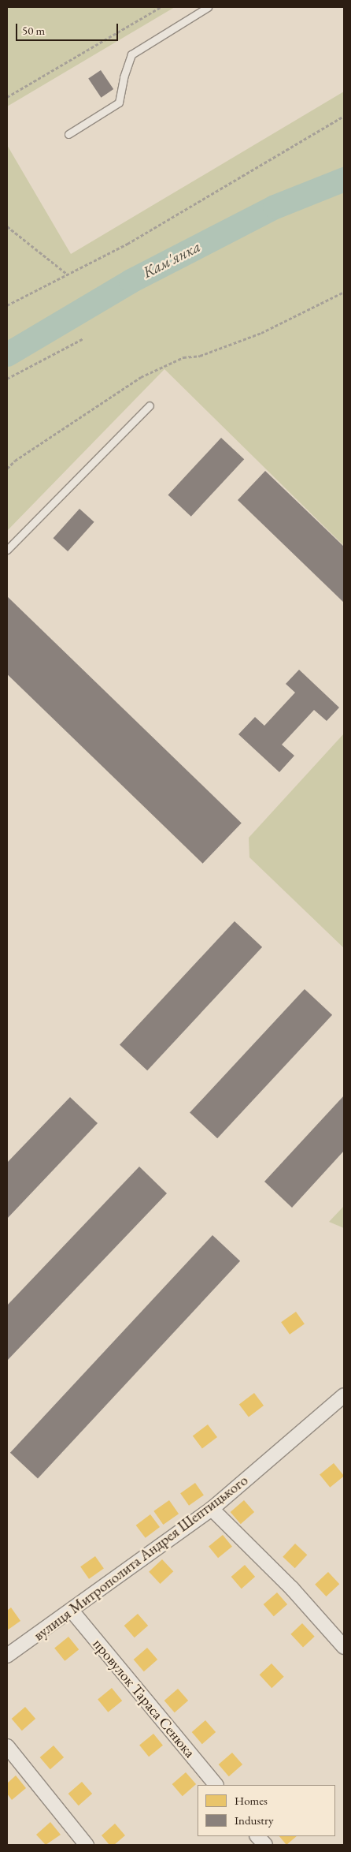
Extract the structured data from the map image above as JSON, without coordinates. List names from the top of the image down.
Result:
{
  "streets": {
    "street": ["вулиця Митрополита Андрея Шептицького", "провулок Тараса Сенюка"]
  },
  "crossings": [
    ["вулиця Митрополита Андрея Шептицького", "провулок Тараса Сенюка"]
  ],
  "water": ["Кам'янка"],
  "legend": ["Homes", "Industry"],
  "scale_bar": "50 m"
}
